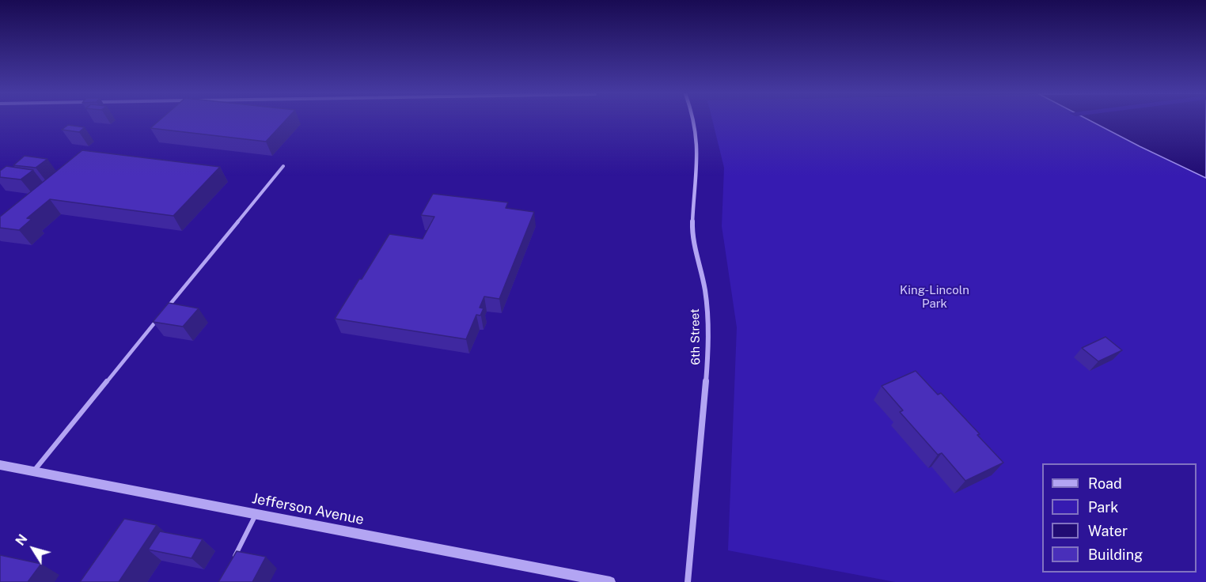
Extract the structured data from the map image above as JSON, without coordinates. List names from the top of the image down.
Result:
{
  "streets": {
    "street": ["6th Street", "Jefferson Avenue"]
  },
  "parks": ["King-Lincoln Park"],
  "legend": [
    "Road",
    "Park",
    "Water",
    "Building"
  ],
  "north": "top left"
}
